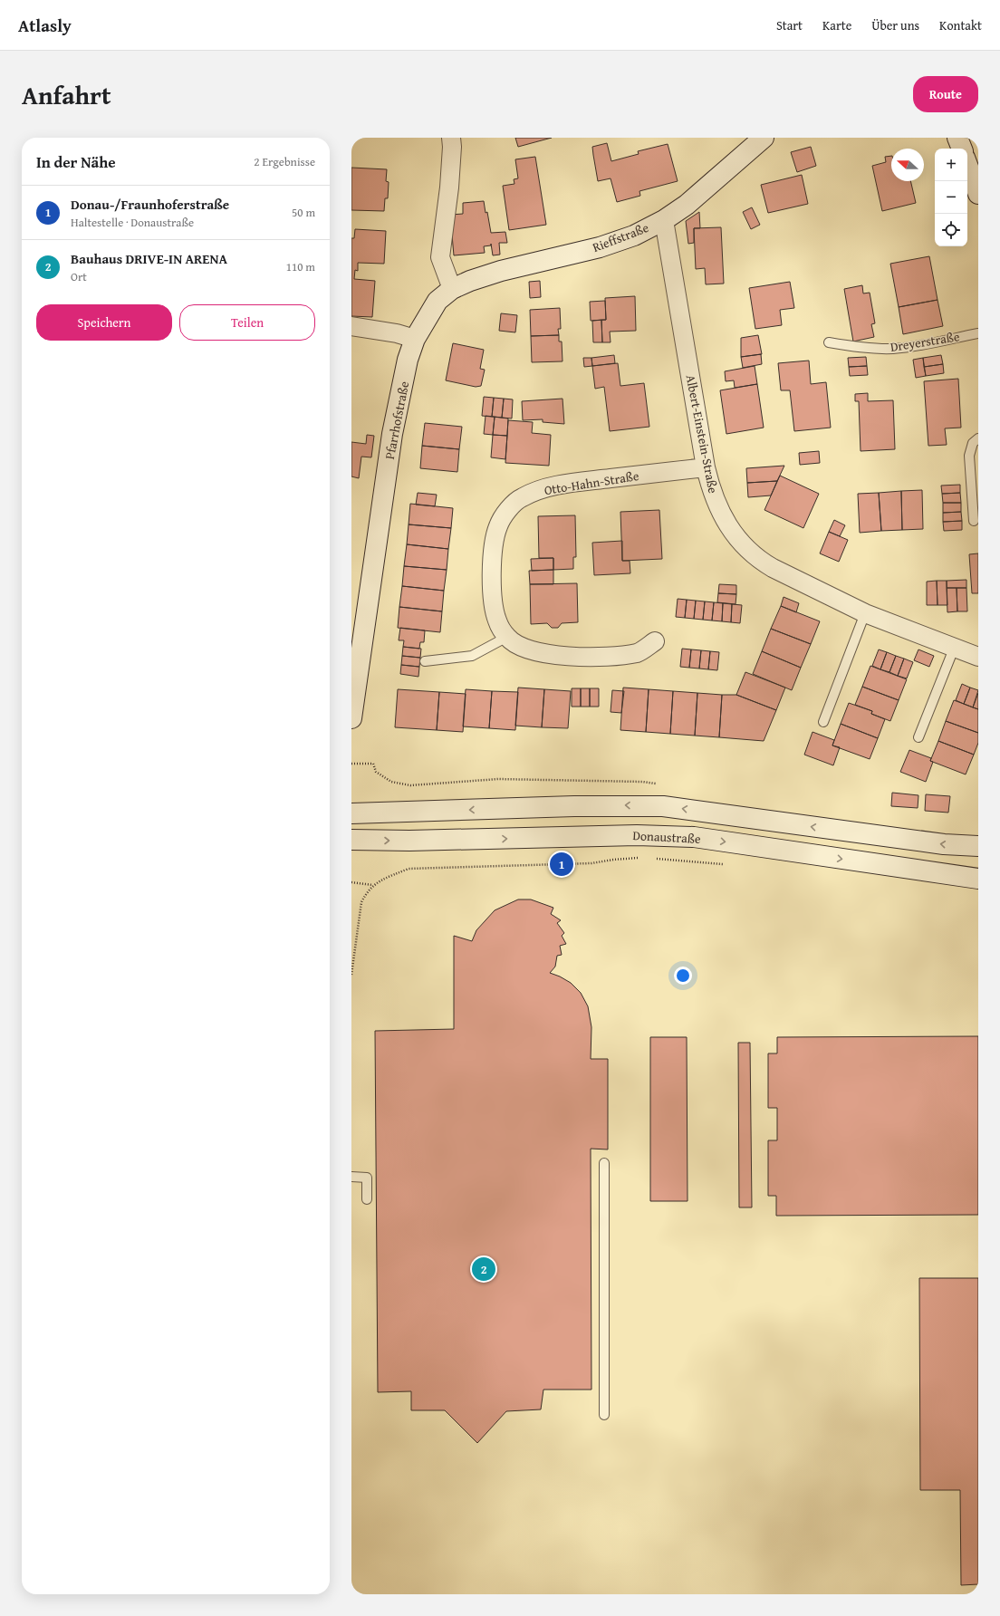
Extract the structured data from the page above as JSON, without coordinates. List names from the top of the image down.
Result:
{
  "streets": {
    "street": [
      "Rieffstraße",
      "Pfarrhofstraße",
      "Albert-Einstein-Straße",
      "Otto-Hahn-Straße",
      "Donaustraße"
    ],
    "lane": ["Dreyerstraße"]
  },
  "crossings": [
    ["Rieffstraße", "Pfarrhofstraße"],
    ["Rieffstraße", "Albert-Einstein-Straße"],
    ["Albert-Einstein-Straße", "Otto-Hahn-Straße"]
  ],
  "north": "left",
  "page": {
    "header": "Atlasly",
    "nav": [
      "Start",
      "Karte",
      "Über uns",
      "Kontakt"
    ],
    "title": "Anfahrt",
    "buttons": [
      "Route",
      ["Speichern", "Teilen"]
    ],
    "heading": ["In der Nähe", "2 Ergebnisse"],
    "map_buttons": ["+", "−"],
    "list": [
      {
        "mark": "1",
        "name": "Donau-/Fraunhoferstraße",
        "note": "Haltestelle · Donaustraße",
        "value": "50 m"
      },
      {
        "mark": "2",
        "name": "Bauhaus DRIVE-IN ARENA",
        "note": "Ort",
        "value": "110 m"
      }
    ],
    "pins": ["1", "2"]
  }
}
